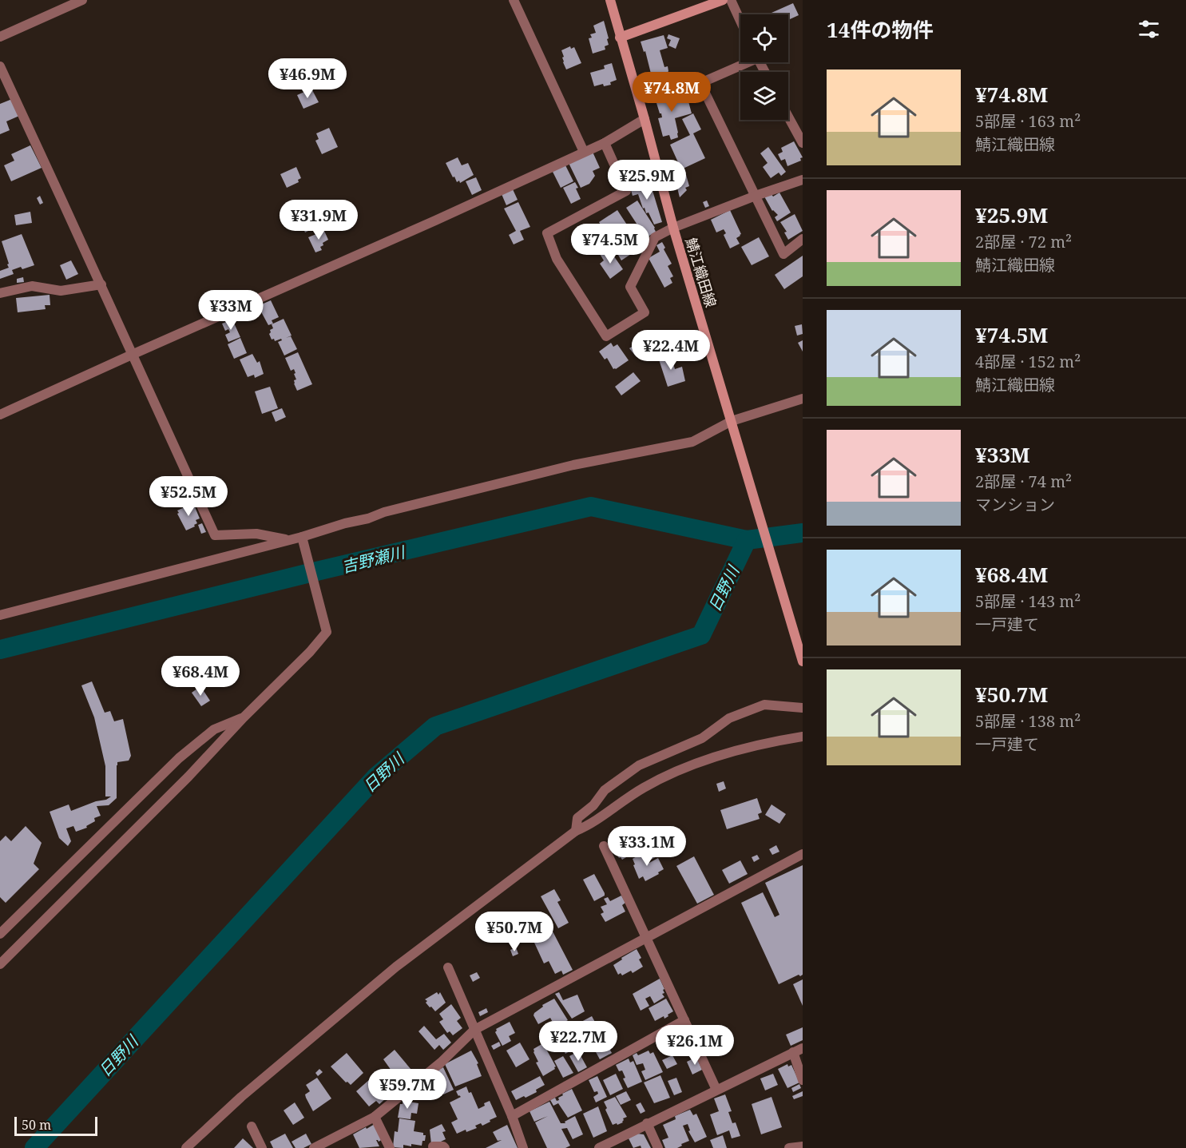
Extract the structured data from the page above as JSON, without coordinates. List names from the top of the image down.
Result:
{
  "streets": {
    "main road": ["鯖江織田線"]
  },
  "water": ["吉野瀬川", "日野川"],
  "scale_bar": "50 m",
  "page": {
    "heading": "14件の物件",
    "list": [
      {
        "name": "¥74.8M",
        "note": "5部屋 · 163 m² · 鯖江織田線"
      },
      {
        "name": "¥25.9M",
        "note": "2部屋 · 72 m² · 鯖江織田線"
      },
      {
        "name": "¥74.5M",
        "note": "4部屋 · 152 m² · 鯖江織田線"
      },
      {
        "name": "¥33M",
        "note": "2部屋 · 74 m² · マンション"
      },
      {
        "name": "¥68.4M",
        "note": "5部屋 · 143 m² · 一戸建て"
      },
      {
        "name": "¥50.7M",
        "note": "5部屋 · 138 m² · 一戸建て"
      }
    ],
    "price": [
      "¥46.9M",
      "¥74.8M",
      "¥25.9M",
      "¥31.9M",
      "¥74.5M",
      "¥33M",
      "¥22.4M",
      "¥52.5M",
      "¥68.4M",
      "¥33.1M",
      "¥50.7M",
      "¥22.7M",
      "¥26.1M",
      "¥59.7M"
    ],
    "scale": "50 m"
  }
}
